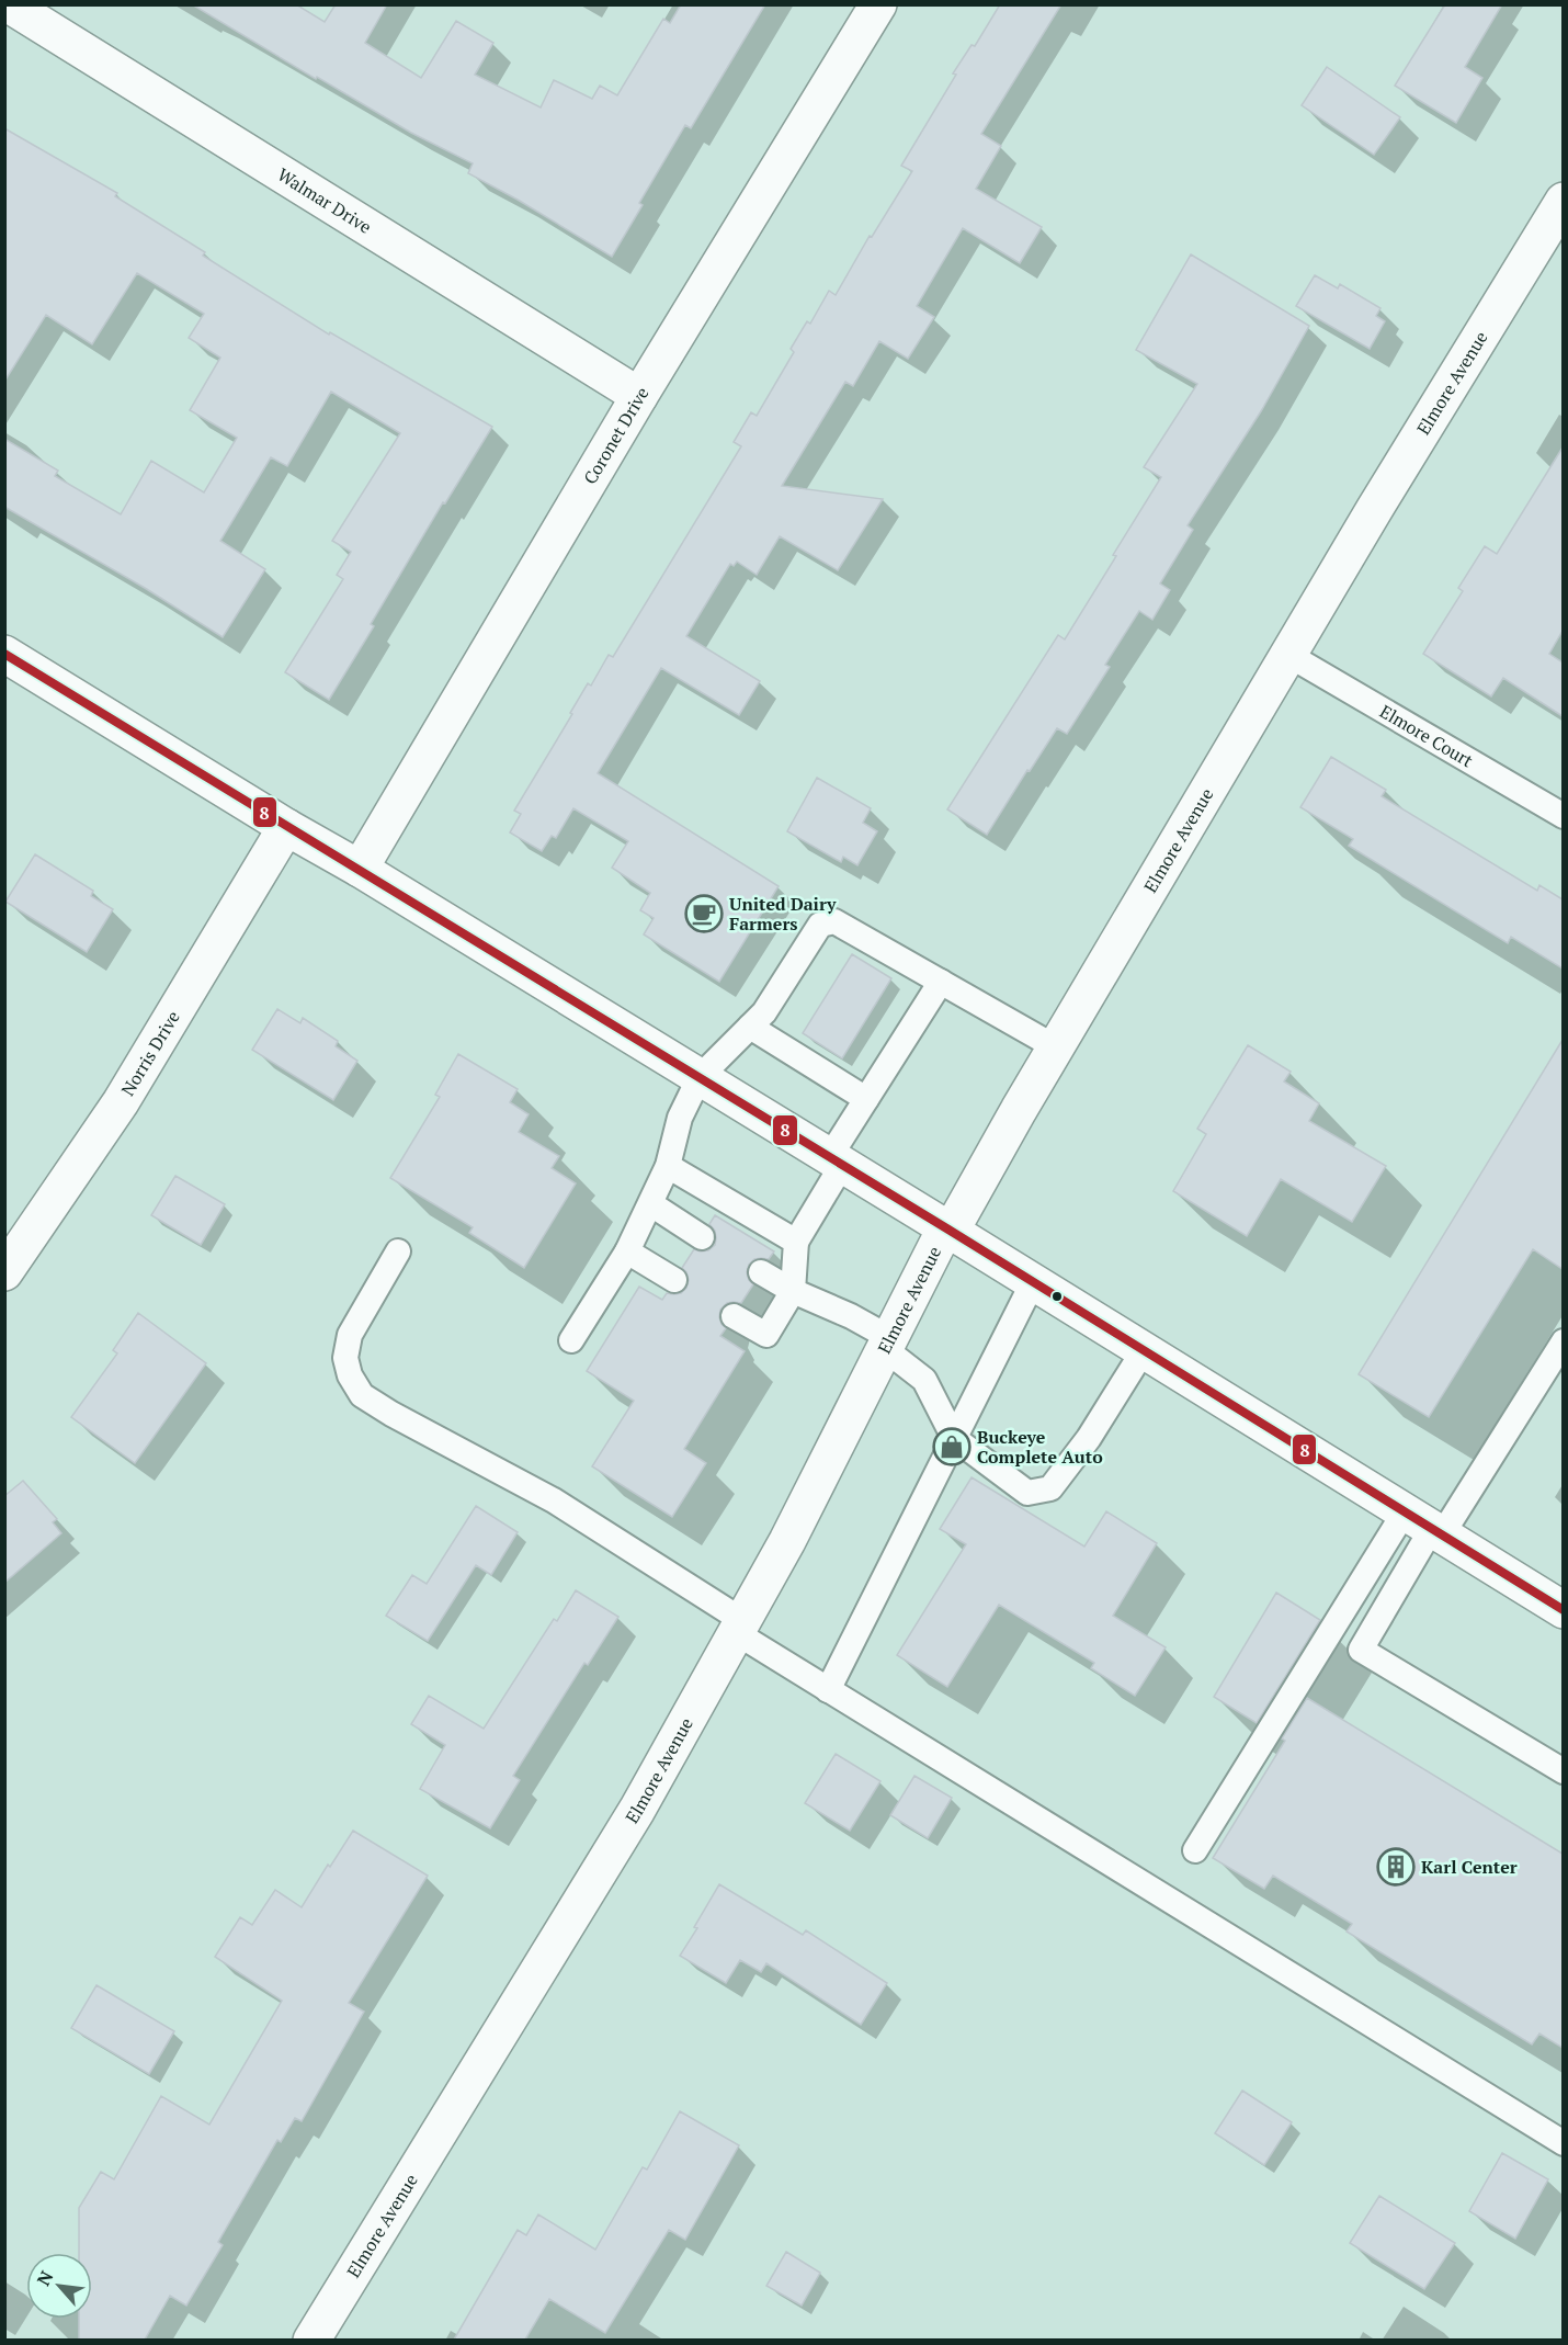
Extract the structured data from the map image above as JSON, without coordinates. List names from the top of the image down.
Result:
{
  "streets": {
    "street": [
      "Walmar Drive",
      "Elmore Avenue",
      "Coronet Drive",
      "Norris Drive"
    ],
    "lane": ["Elmore Court"]
  },
  "crossings": [
    ["Walmar Drive", "Coronet Drive"],
    ["Elmore Avenue", "Elmore Court"]
  ],
  "places": {
    "cafe": ["United Dairy Farmers"],
    "shop": ["Buckeye Complete Auto"],
    "building": ["Karl Center"]
  },
  "lines": ["transit line 8"],
  "north": "top left"
}
